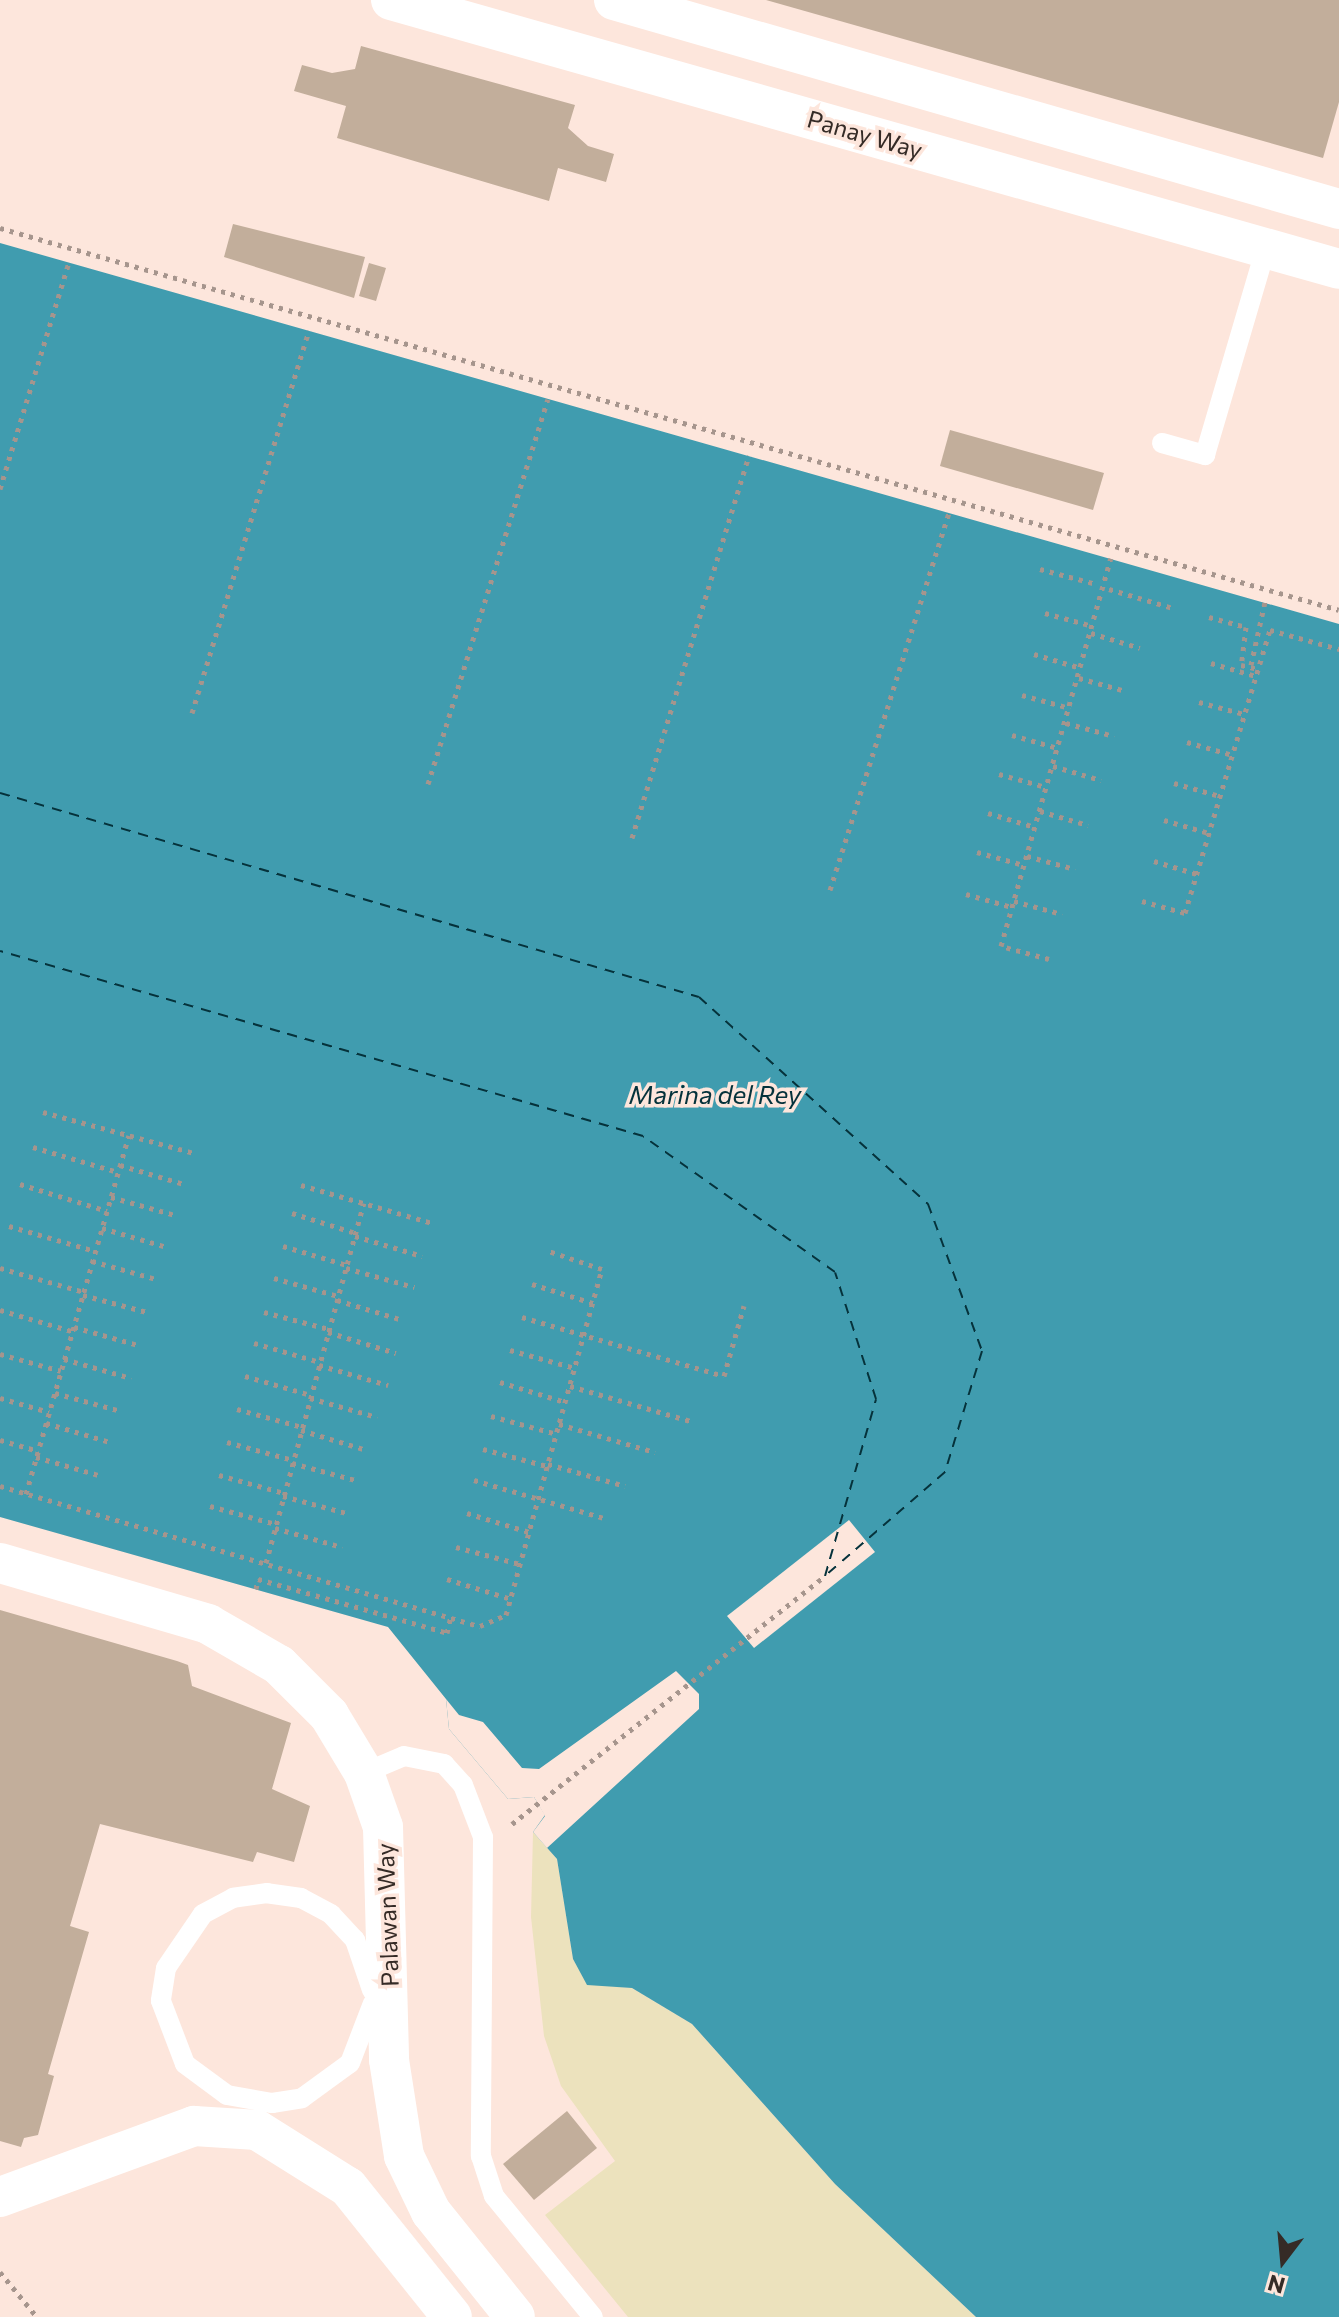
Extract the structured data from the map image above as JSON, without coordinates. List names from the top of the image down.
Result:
{
  "streets": {
    "street": ["Panay Way", "Palawan Way"]
  },
  "water": ["Marina del Rey"],
  "north": "bottom"
}
